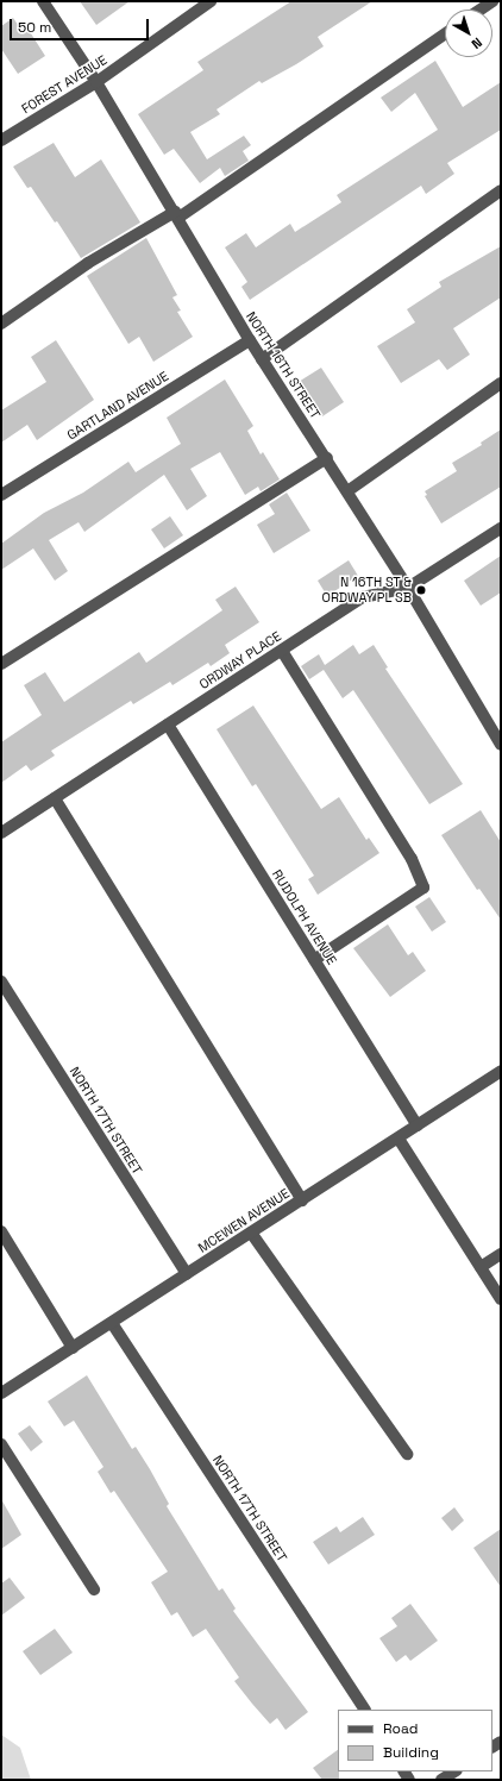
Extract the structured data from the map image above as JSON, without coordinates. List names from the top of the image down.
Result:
{
  "streets": {
    "street": [
      "FOREST AVENUE",
      "NORTH 16TH STREET",
      "GARTLAND AVENUE",
      "ORDWAY PLACE",
      "RUDOLPH AVENUE",
      "NORTH 17TH STREET",
      "MCEWEN AVENUE"
    ]
  },
  "crossings": [
    ["FOREST AVENUE", "NORTH 16TH STREET"],
    ["NORTH 16TH STREET", "GARTLAND AVENUE"],
    ["NORTH 16TH STREET", "ORDWAY PLACE"],
    ["ORDWAY PLACE", "RUDOLPH AVENUE"],
    ["RUDOLPH AVENUE", "MCEWEN AVENUE"],
    ["NORTH 17TH STREET", "MCEWEN AVENUE"]
  ],
  "places": ["N 16TH ST & ORDWAY PL SB"],
  "legend": ["Road", "Building"],
  "scale_bar": "50 m",
  "north": "bottom right"
}
